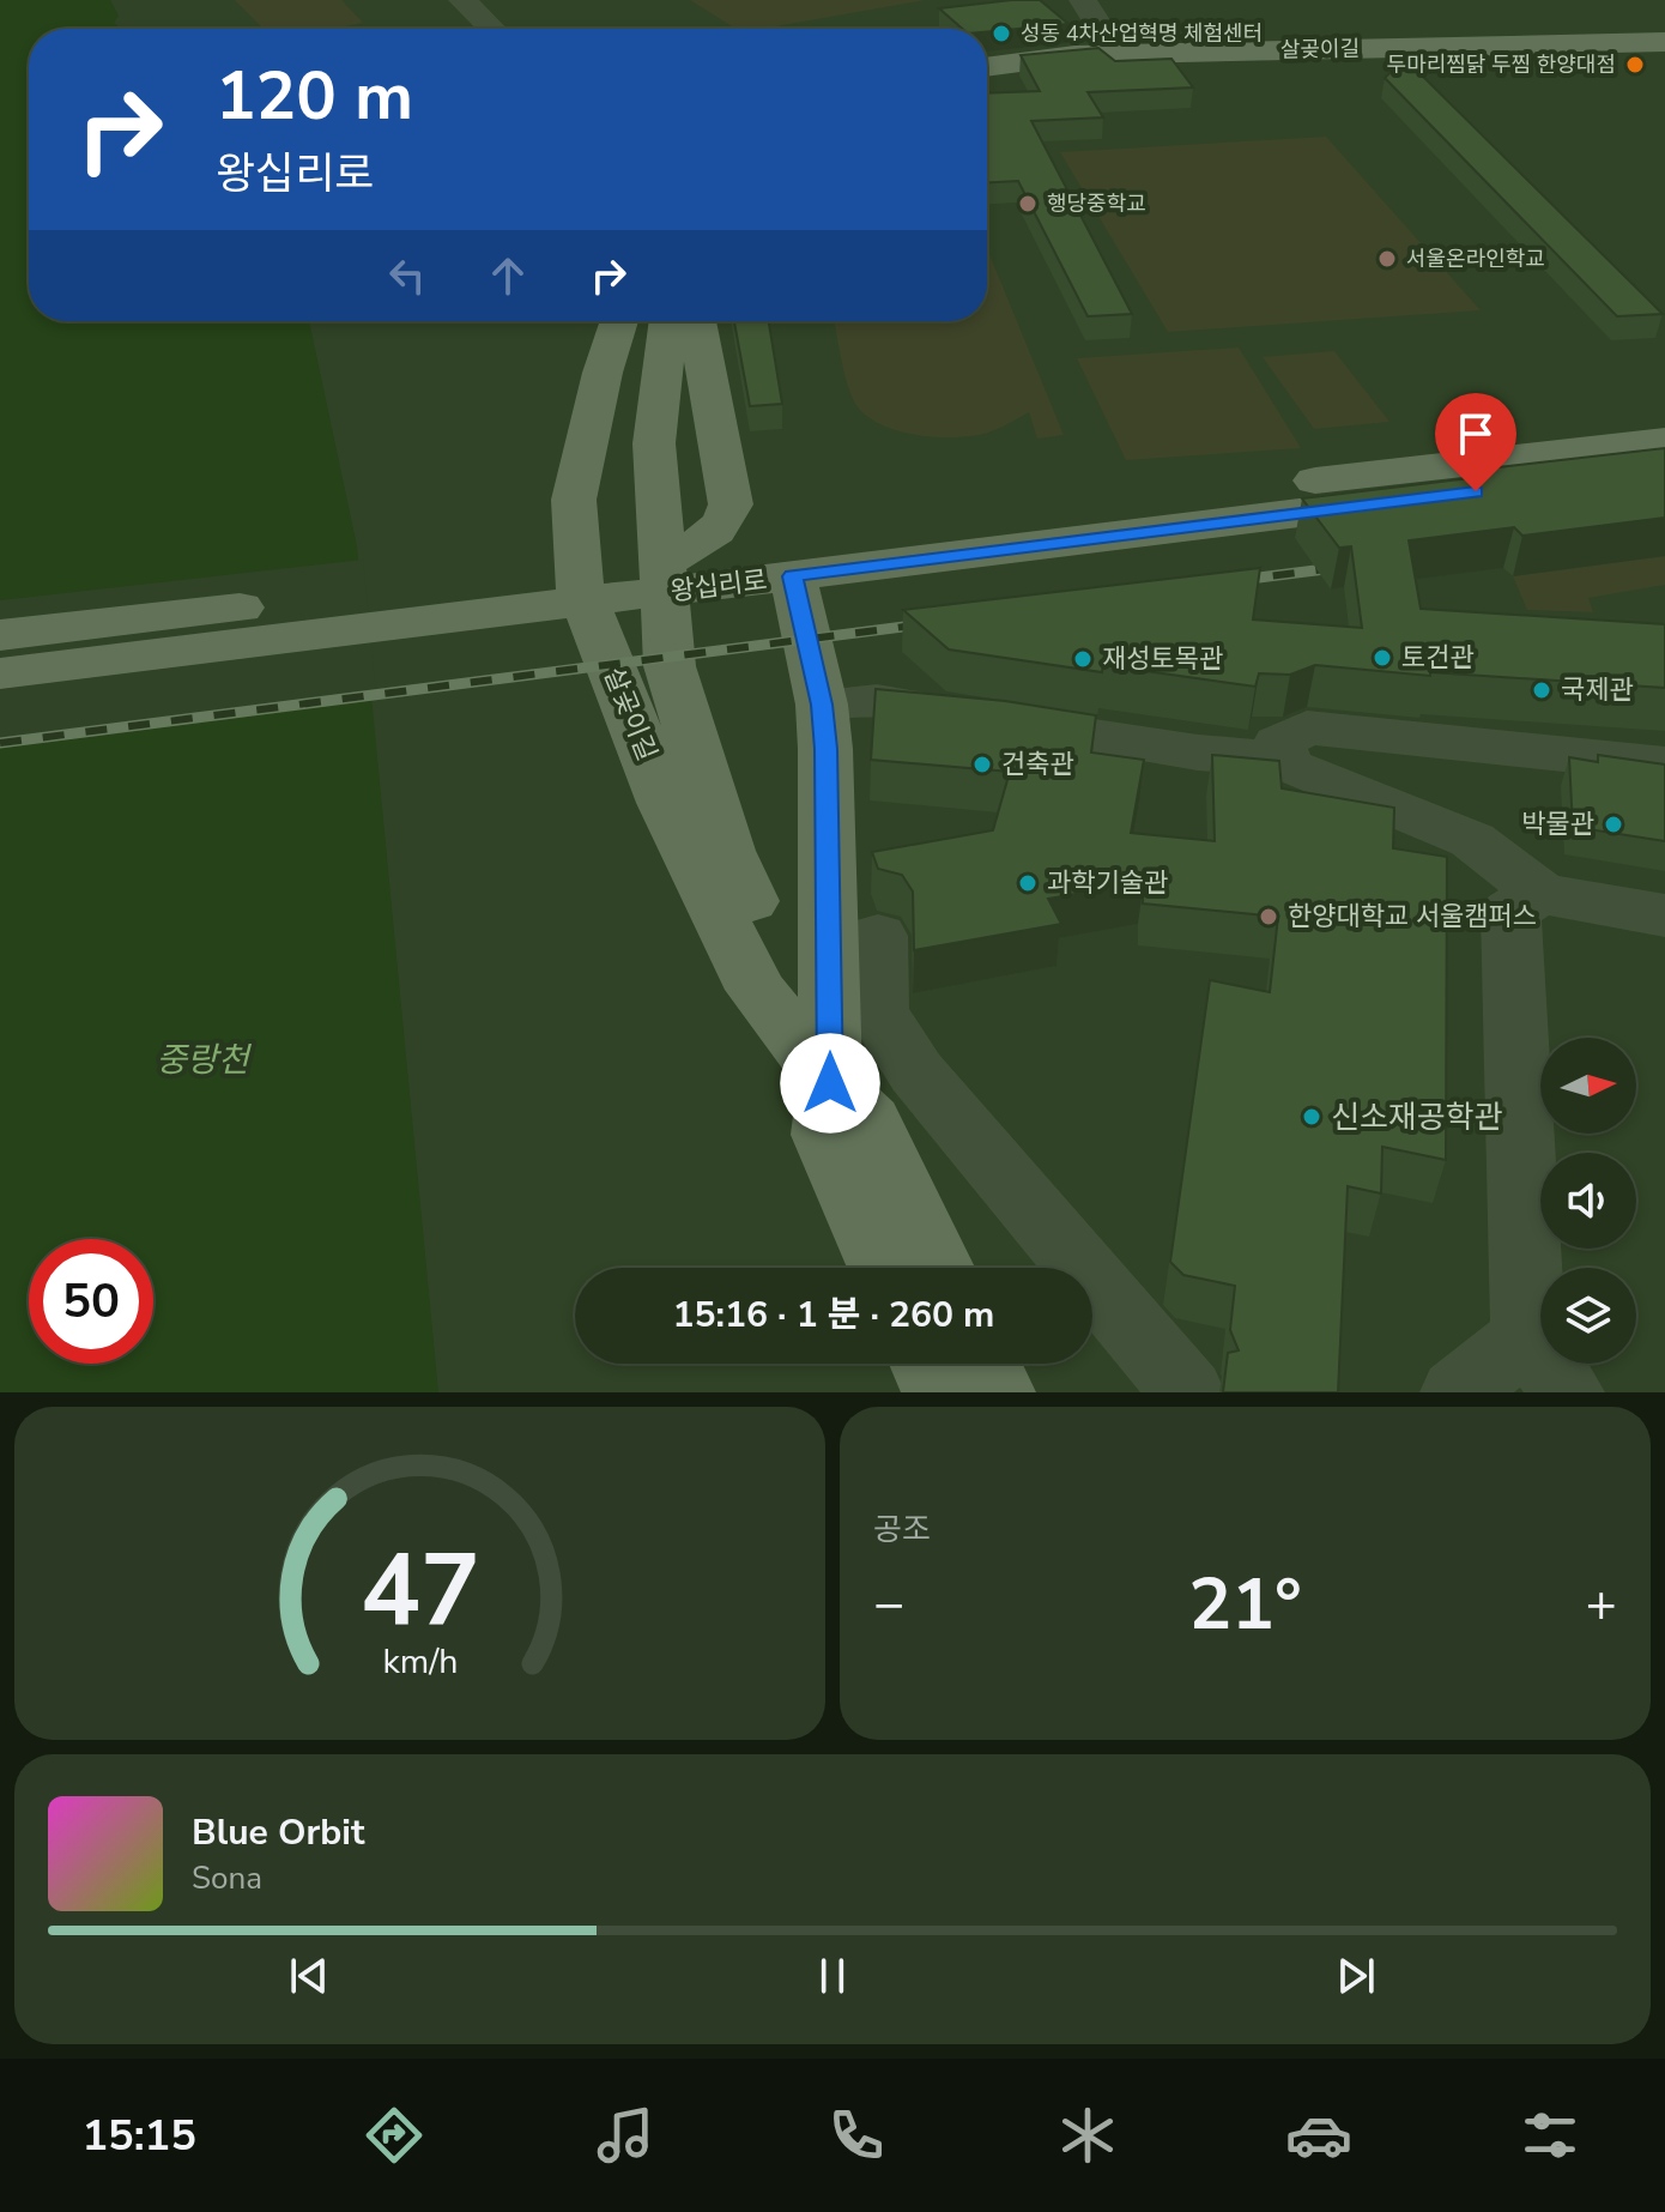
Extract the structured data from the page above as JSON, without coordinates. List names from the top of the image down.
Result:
{
  "streets": {
    "main road": ["살곶이길", "왕십리로"]
  },
  "water": ["중랑천"],
  "places": [
    "성동 4차산업혁명 체험센터",
    "두마리찜닭 두찜 한양대점",
    "행당중학교",
    "서울온라인학교",
    "토건관",
    "재성토목관",
    "국제관",
    "건축관",
    "박물관",
    "과학기술관",
    "한양대학교 서울캠퍼스",
    "신소재공학관"
  ],
  "north": "right",
  "page": {
    "turn": ["120 m", "왕십리로"],
    "limit": "50",
    "trip": "15:16 · 1 분 · 260 m",
    "tile": "공조",
    "heat": ["−", "21°", "+"],
    "song": ["Blue Orbit", "Sona"],
    "tabs": "15:15",
    "gauge": ["47", "km/h"]
  }
}
